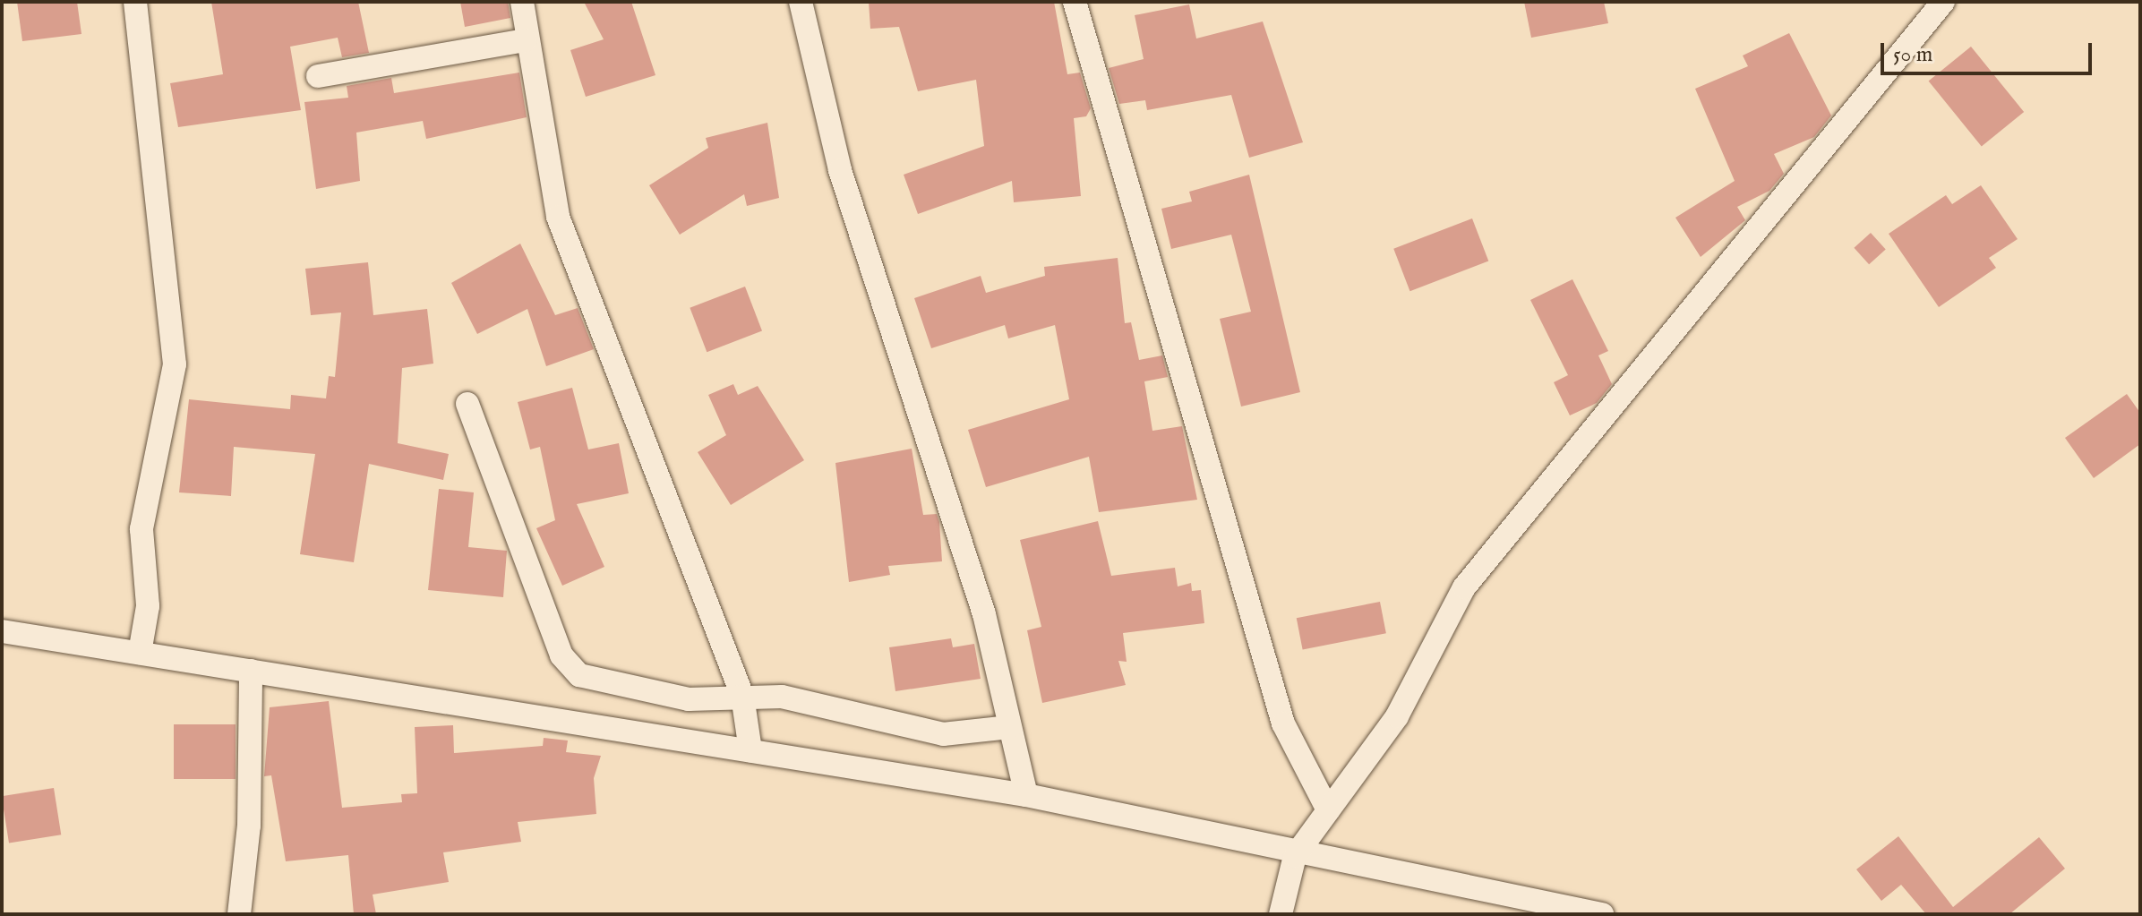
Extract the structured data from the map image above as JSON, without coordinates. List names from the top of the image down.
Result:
{
  "scale_bar": "50 m"
}
